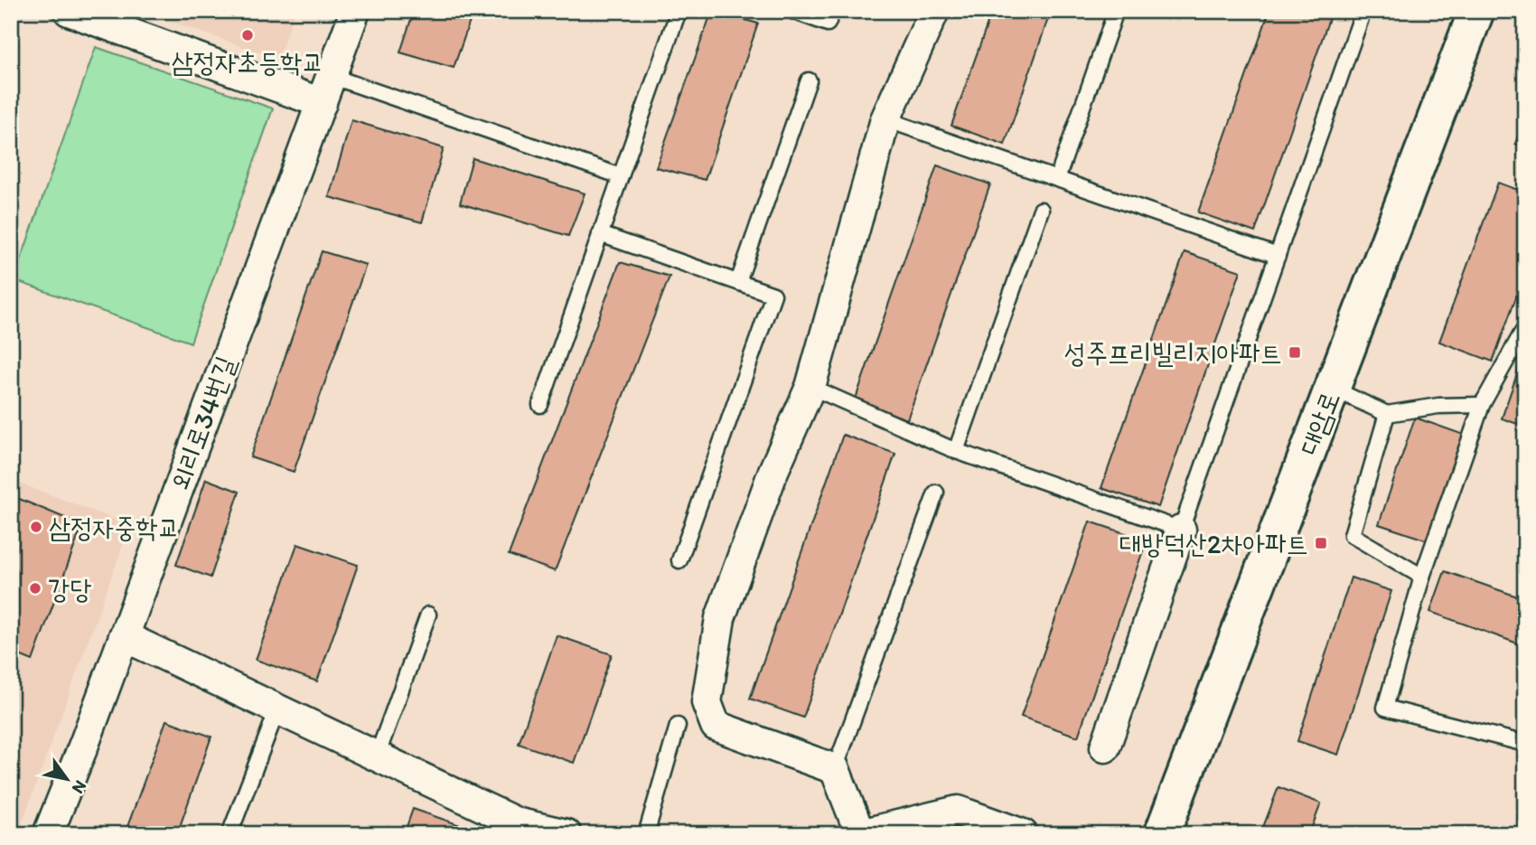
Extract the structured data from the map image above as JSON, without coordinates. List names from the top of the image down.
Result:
{
  "streets": {
    "street": ["외리로34번길", "대암로"]
  },
  "places": {
    "other": ["삼정자초등학교", "삼정자중학교", "강당"],
    "transit": ["성주프리빌리지아파트", "대방덕산2차아파트"]
  },
  "north": "bottom right"
}
